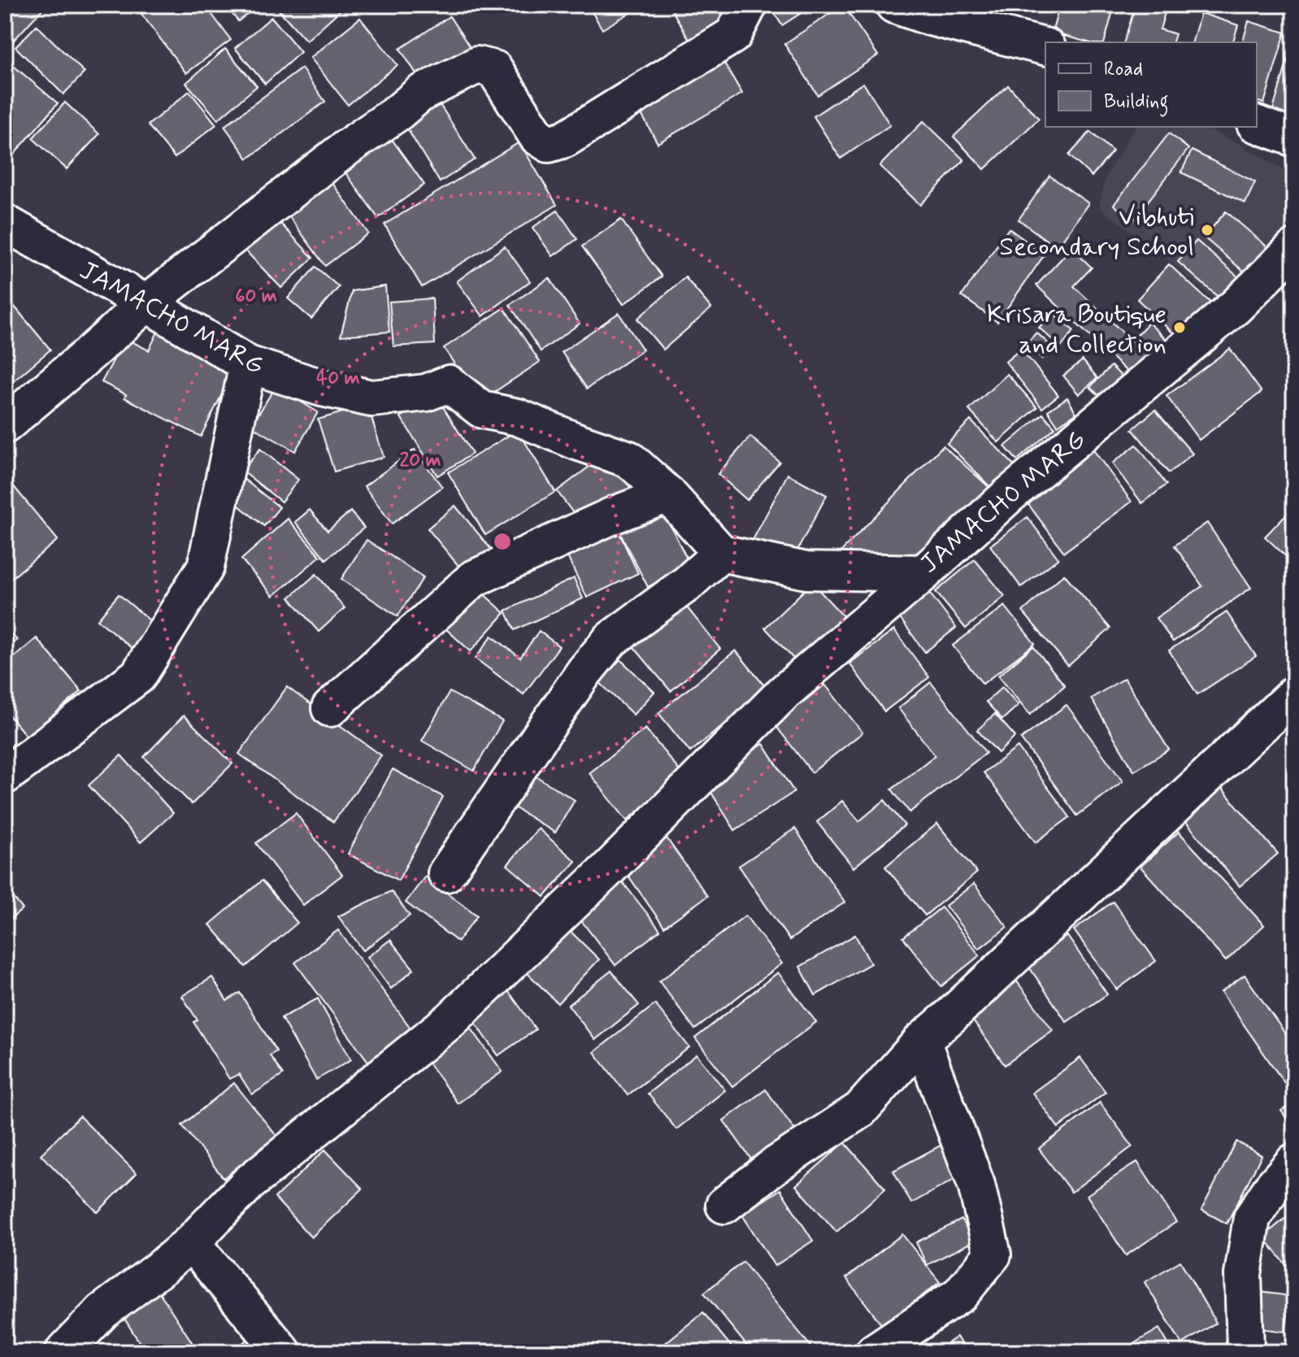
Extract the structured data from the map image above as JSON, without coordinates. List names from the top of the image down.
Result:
{
  "streets": {
    "street": ["JAMACHO MARG"]
  },
  "places": ["Vibhuti Secondary School", "Krisara Boutique and Collection"],
  "legend": ["Road", "Building"],
  "rings": ["60 m", "40 m", "20 m"]
}
